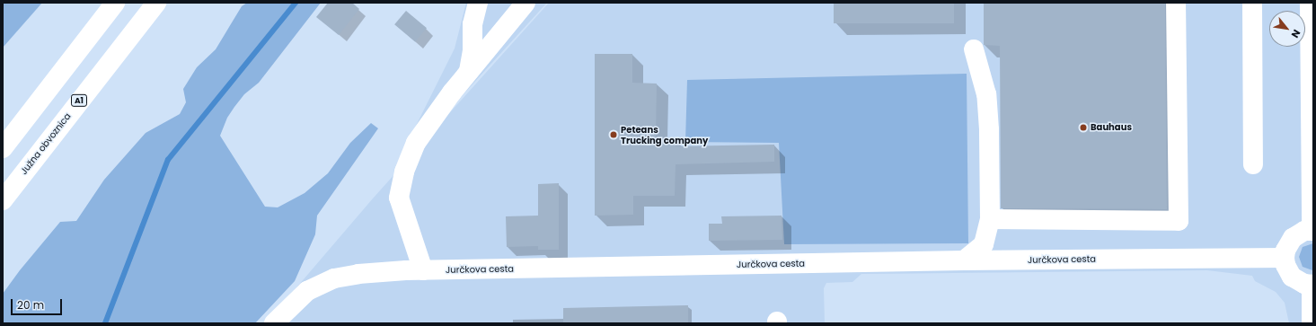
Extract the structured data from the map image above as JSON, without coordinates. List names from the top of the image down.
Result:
{
  "streets": {
    "main road": ["A1", "Južna obvoznica", "Jurčkova cesta"]
  },
  "places": ["Bauhaus", "Peteans Trucking company"],
  "scale_bar": "20 m",
  "north": "bottom right"
}
